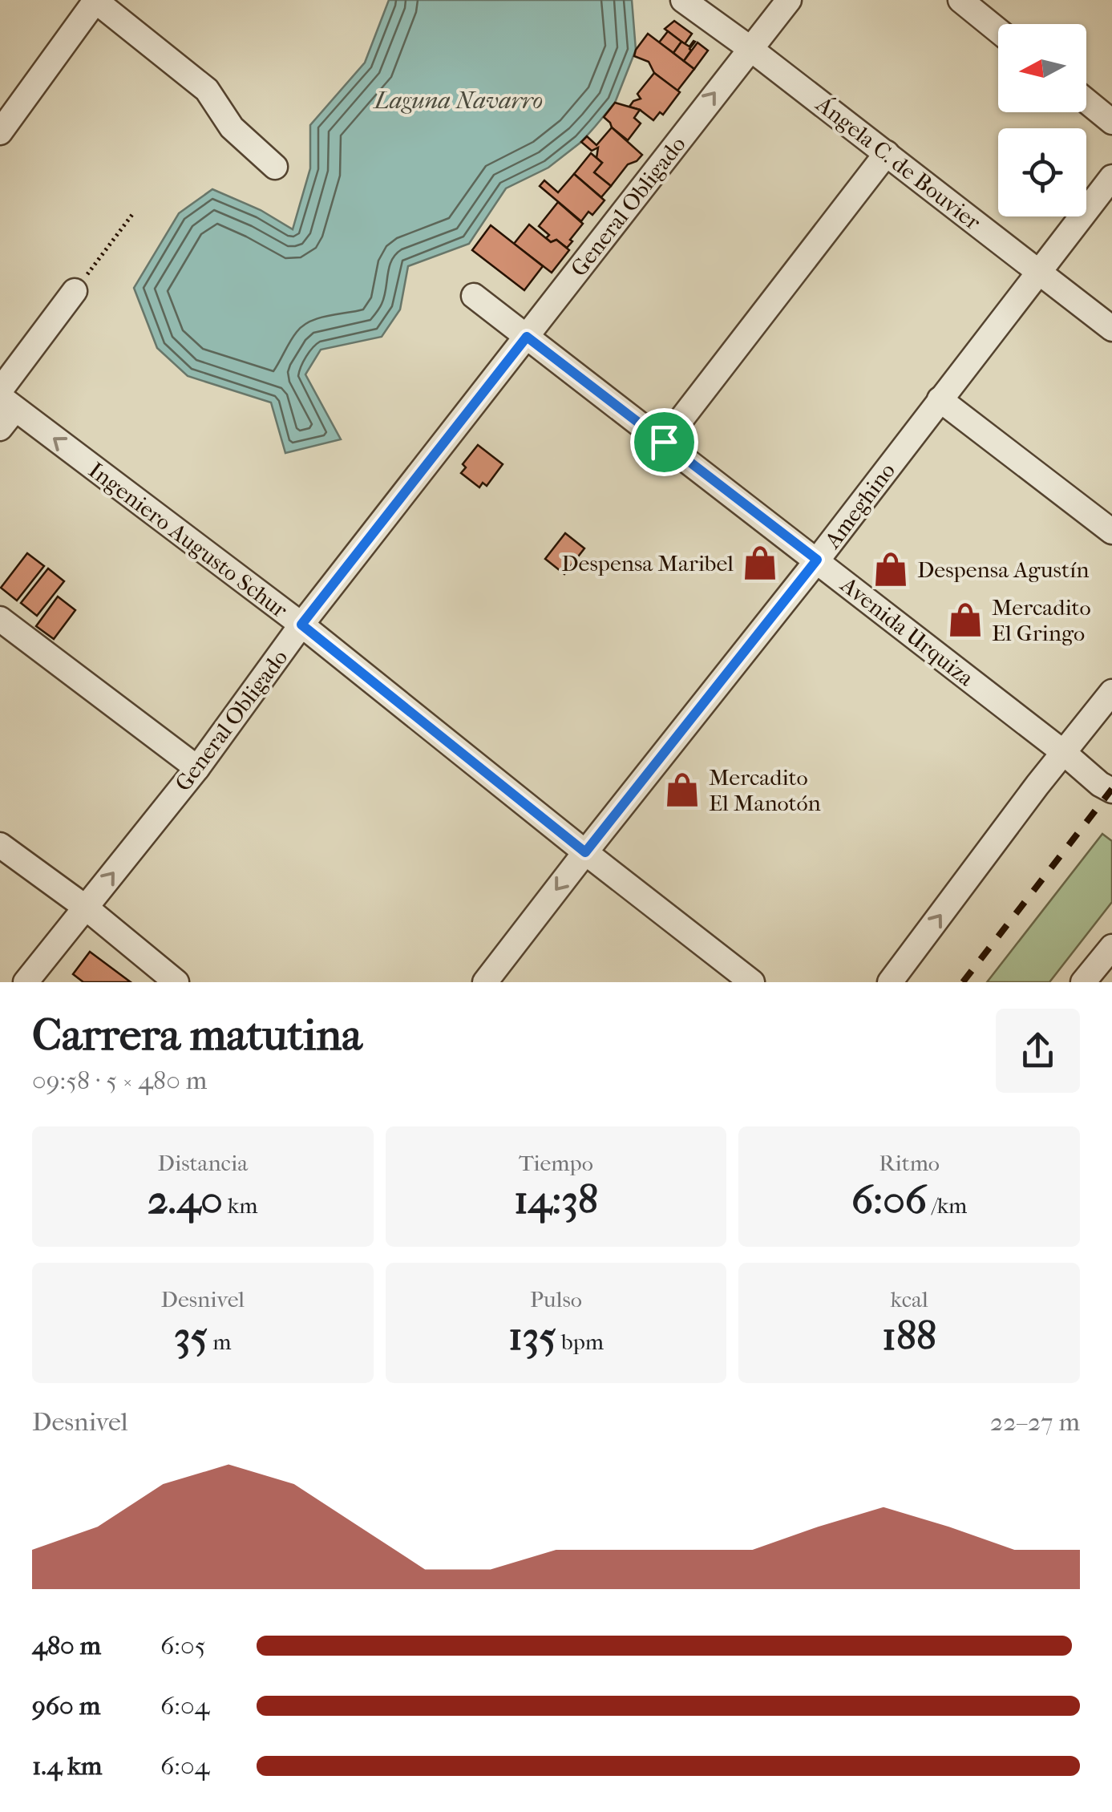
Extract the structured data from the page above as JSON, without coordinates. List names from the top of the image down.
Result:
{
  "streets": {
    "street": [
      "Ángela C. de Bouvier",
      "General Obligado",
      "Ameghino",
      "Ingeniero Augusto Schur",
      "Avenida Urquiza"
    ]
  },
  "crossings": [
    ["Ángela C. de Bouvier", "General Obligado"],
    ["Ángela C. de Bouvier", "Ameghino"],
    ["General Obligado", "Ingeniero Augusto Schur"],
    ["General Obligado", "Avenida Urquiza"],
    ["Ameghino", "Ingeniero Augusto Schur"],
    ["Ameghino", "Avenida Urquiza"]
  ],
  "water": ["Laguna Navarro"],
  "places": {
    "shop": [
      "Despensa Maribel",
      "Despensa Agustín",
      "Mercadito El Gringo",
      "Mercadito El Manotón"
    ]
  },
  "north": "left",
  "page": {
    "heading": ["Carrera matutina", "09:58 · 5 × 480 m"],
    "stats": [
      ["Distancia", "2.40 km"],
      ["Tiempo", "14:38"],
      ["Ritmo", "6:06 /km"],
      ["Desnivel", "35 m"],
      ["Pulso", "135 bpm"],
      ["kcal", "188"]
    ],
    "chart": ["Desnivel", "22–27 m"],
    "list": [
      {
        "name": "480 m",
        "note": "6:05"
      },
      {
        "name": "960 m",
        "note": "6:04"
      },
      {
        "name": "1.4 km",
        "note": "6:04"
      }
    ]
  }
}
